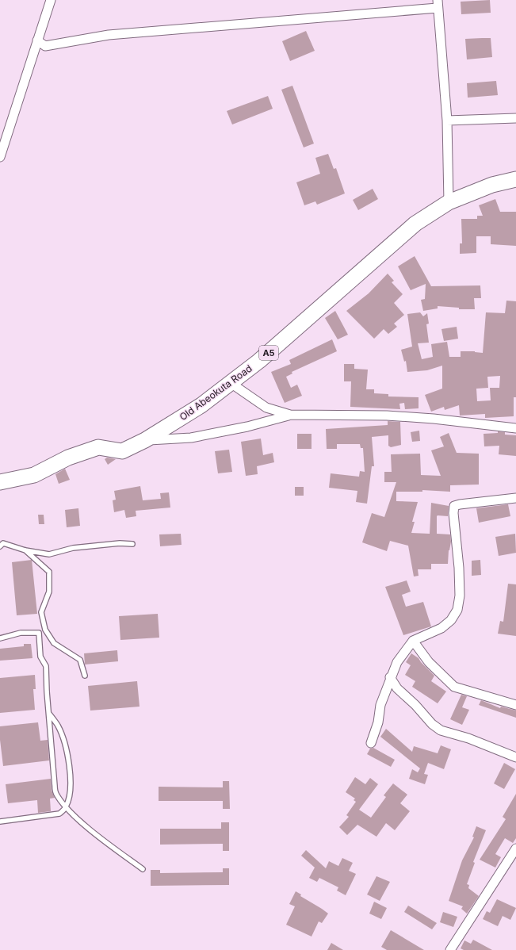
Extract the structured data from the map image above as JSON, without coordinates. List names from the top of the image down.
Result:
{
  "streets": {
    "highway": ["A5", "Old Abeokuta Road"]
  }
}
